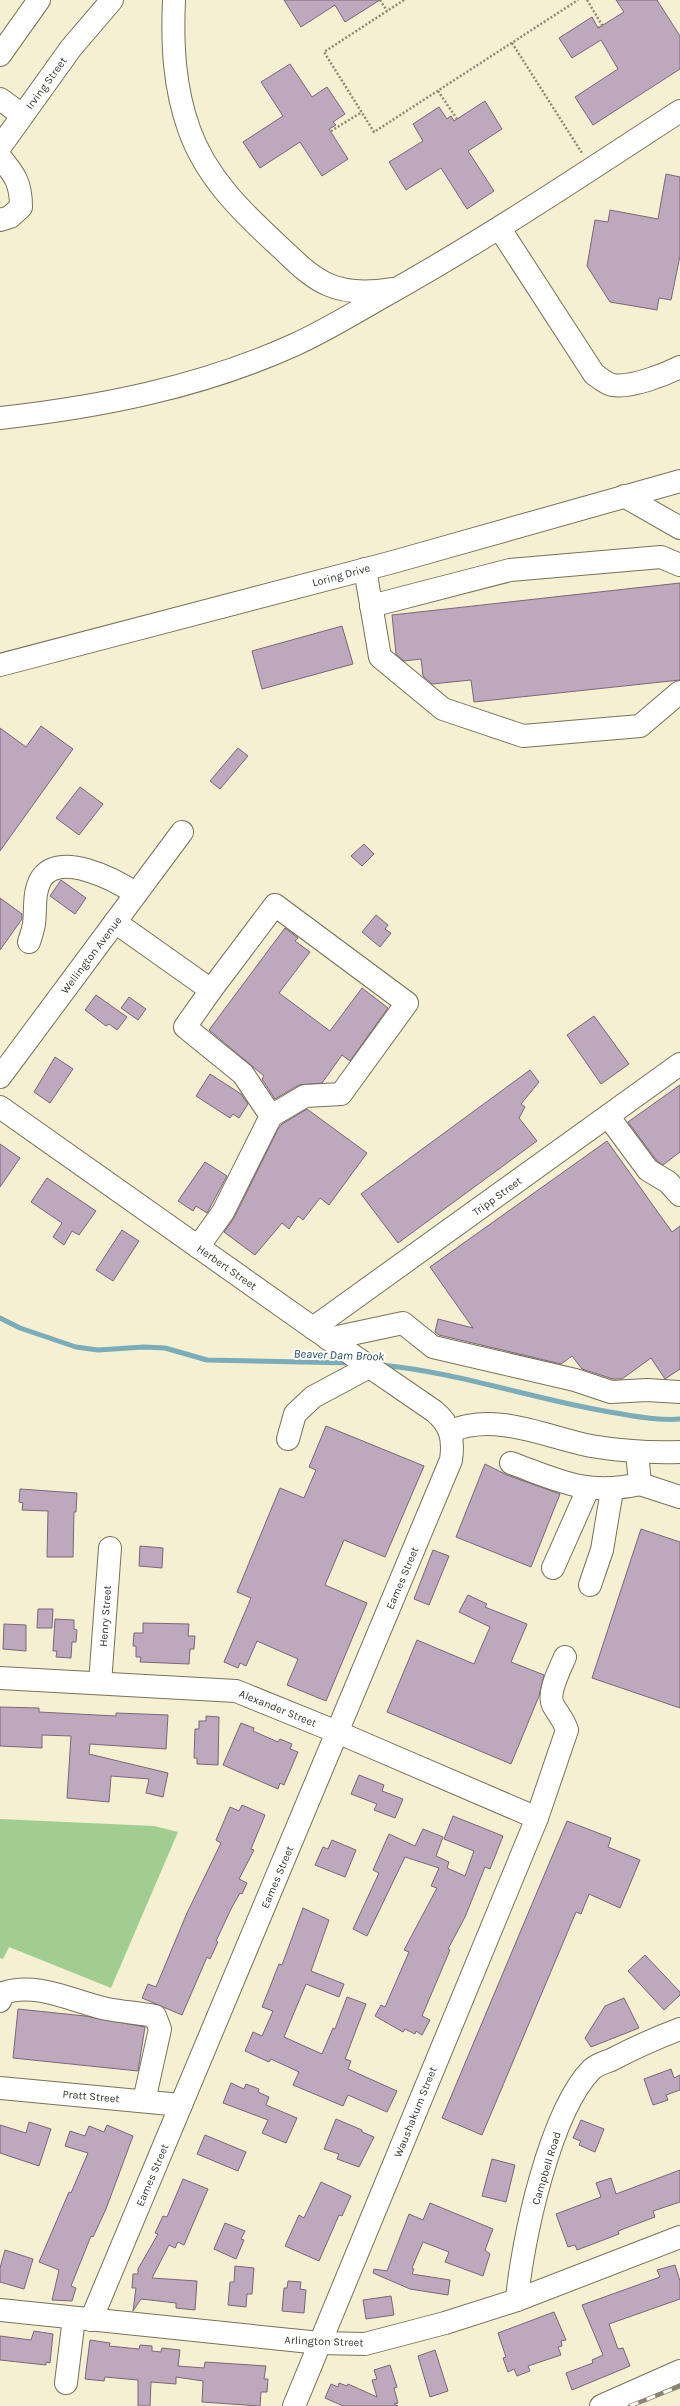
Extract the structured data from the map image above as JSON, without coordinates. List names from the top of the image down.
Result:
{
  "streets": {
    "street": [
      "Irving Street",
      "Loring Drive",
      "Wellington Avenue",
      "Tripp Street",
      "Herbert Street",
      "Eames Street",
      "Henry Street",
      "Alexander Street",
      "Pratt Street",
      "Waushakum Street",
      "Campbell Road",
      "Arlington Street"
    ]
  },
  "crossings": [
    ["Tripp Street", "Herbert Street"],
    ["Herbert Street", "Eames Street"],
    ["Eames Street", "Alexander Street"],
    ["Eames Street", "Pratt Street"],
    ["Eames Street", "Arlington Street"],
    ["Henry Street", "Alexander Street"],
    ["Alexander Street", "Waushakum Street"],
    ["Waushakum Street", "Arlington Street"],
    ["Campbell Road", "Arlington Street"]
  ],
  "water": ["Beaver Dam Brook"]
}
